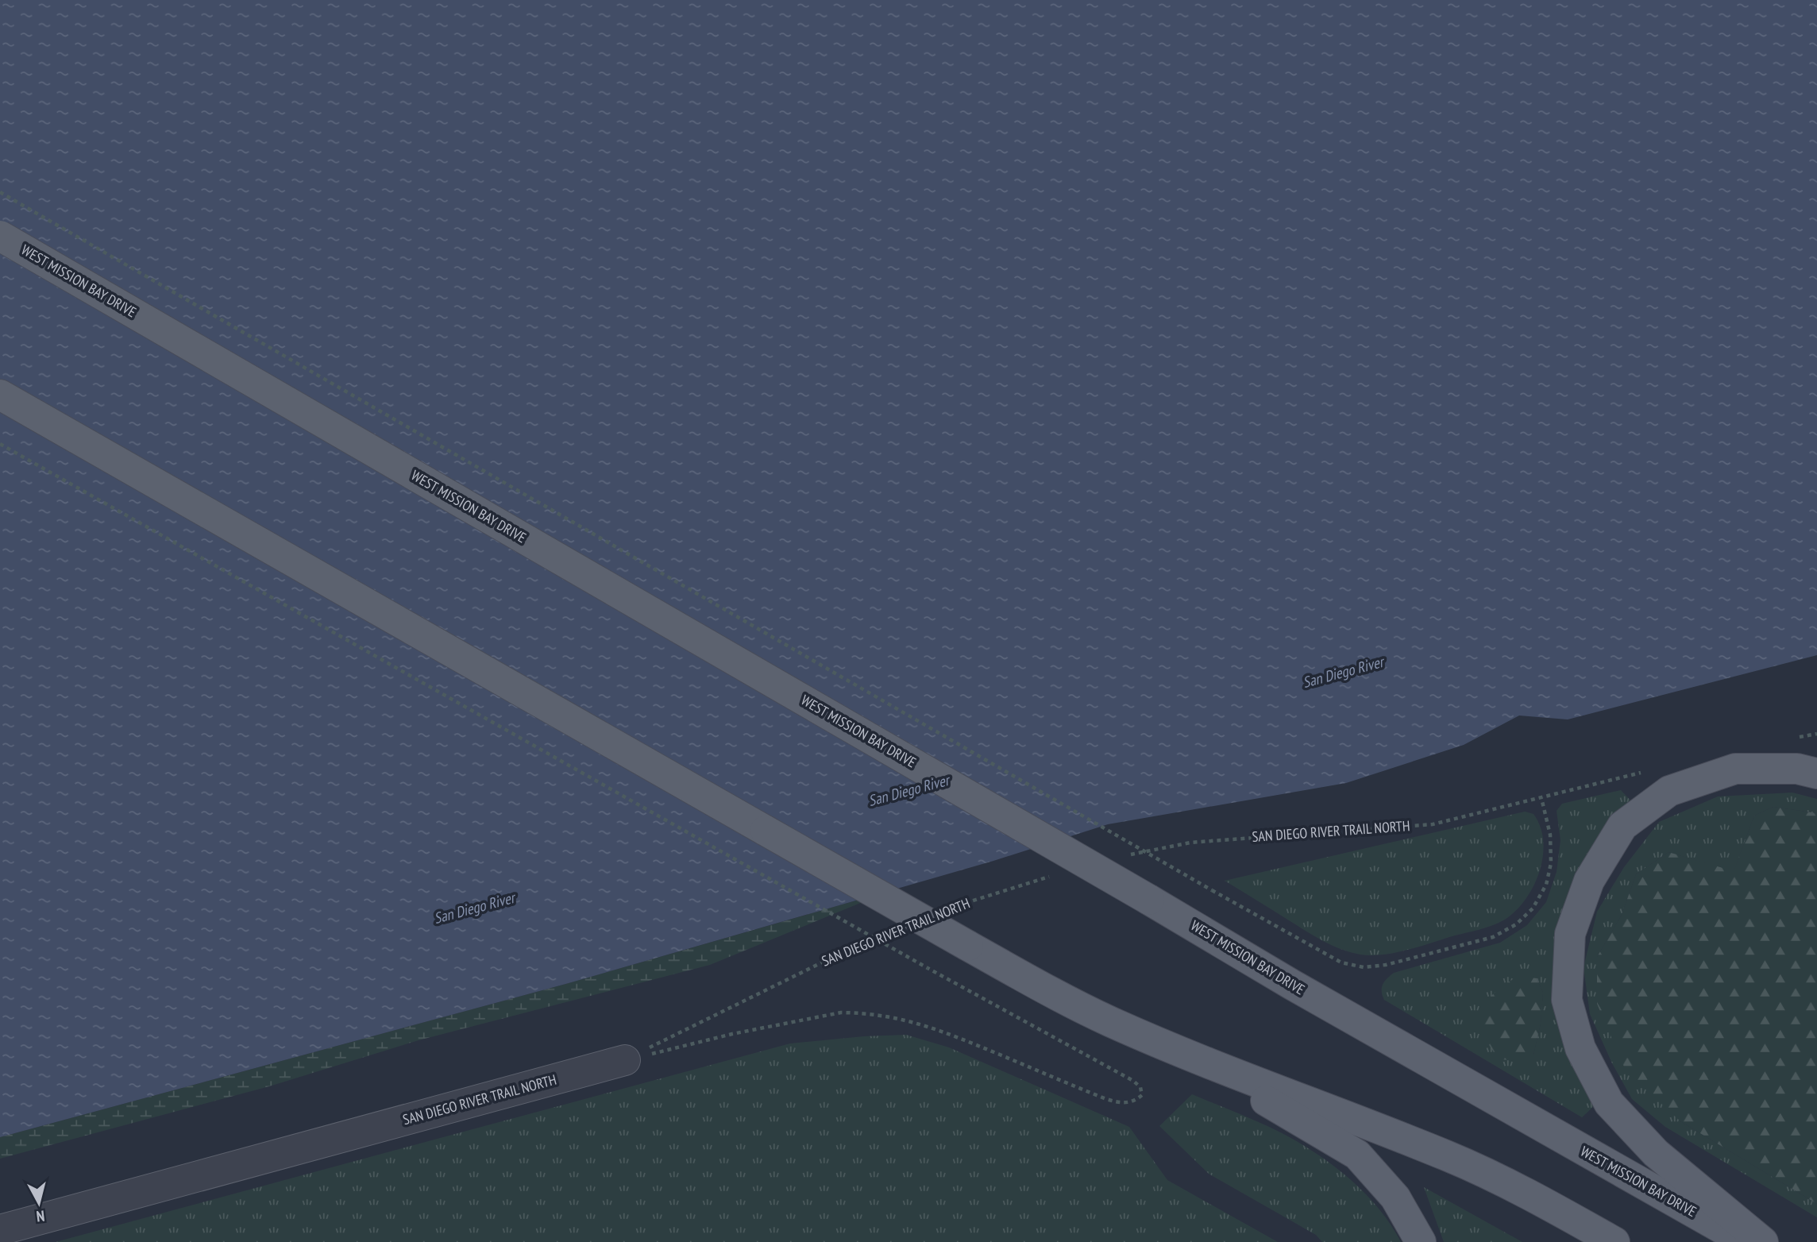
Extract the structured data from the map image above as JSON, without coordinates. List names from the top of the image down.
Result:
{
  "streets": {
    "main road": ["WEST MISSION BAY DRIVE"],
    "street": ["SAN DIEGO RIVER TRAIL NORTH"]
  },
  "water": ["San Diego River"],
  "north": "bottom"
}
